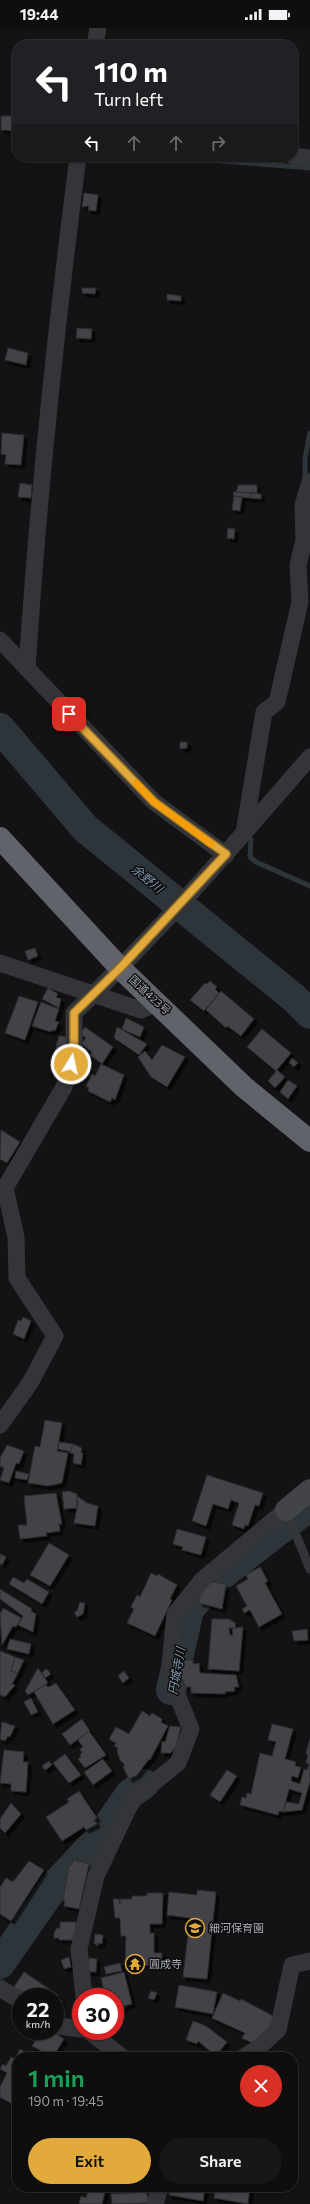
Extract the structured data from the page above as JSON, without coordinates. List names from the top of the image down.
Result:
{
  "streets": {
    "highway": ["国道423号"]
  },
  "water": ["余野川", "円城寺川"],
  "places": {
    "school or university": ["細河保育園"],
    "temple": ["圓成寺"]
  },
  "page": {
    "status": "19:44",
    "turn": ["110 m", "Turn left"],
    "speed": "22 km/h",
    "limit": "30",
    "heading": ["1 min", "190 m · 19:45"],
    "buttons": ["Exit", "Share"]
  }
}
